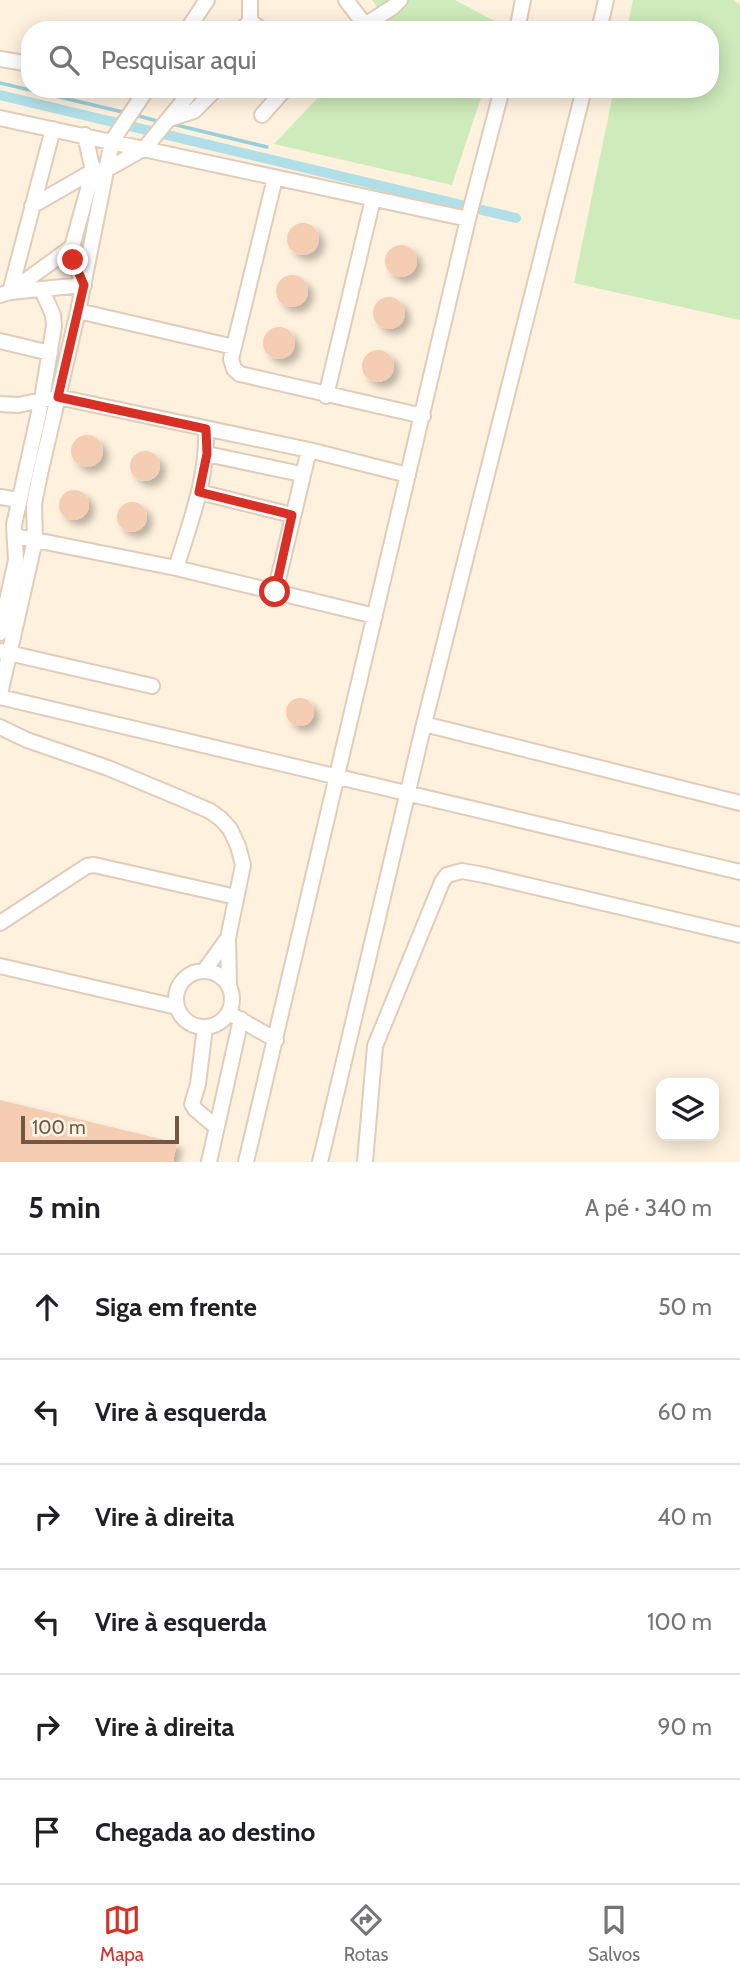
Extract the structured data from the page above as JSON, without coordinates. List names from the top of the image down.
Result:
{
  "scale_bar": "100 m",
  "page": {
    "search": "Pesquisar aqui",
    "scale": "100 m",
    "heading": ["5 min", "A pé · 340 m"],
    "list": [
      ["Siga em frente", "50 m"],
      ["Vire à esquerda", "60 m"],
      ["Vire à direita", "40 m"],
      ["Vire à esquerda", "100 m"],
      ["Vire à direita", "90 m"],
      "Chegada ao destino"
    ],
    "nav": ["Mapa", "Rotas", "Salvos"]
  }
}
